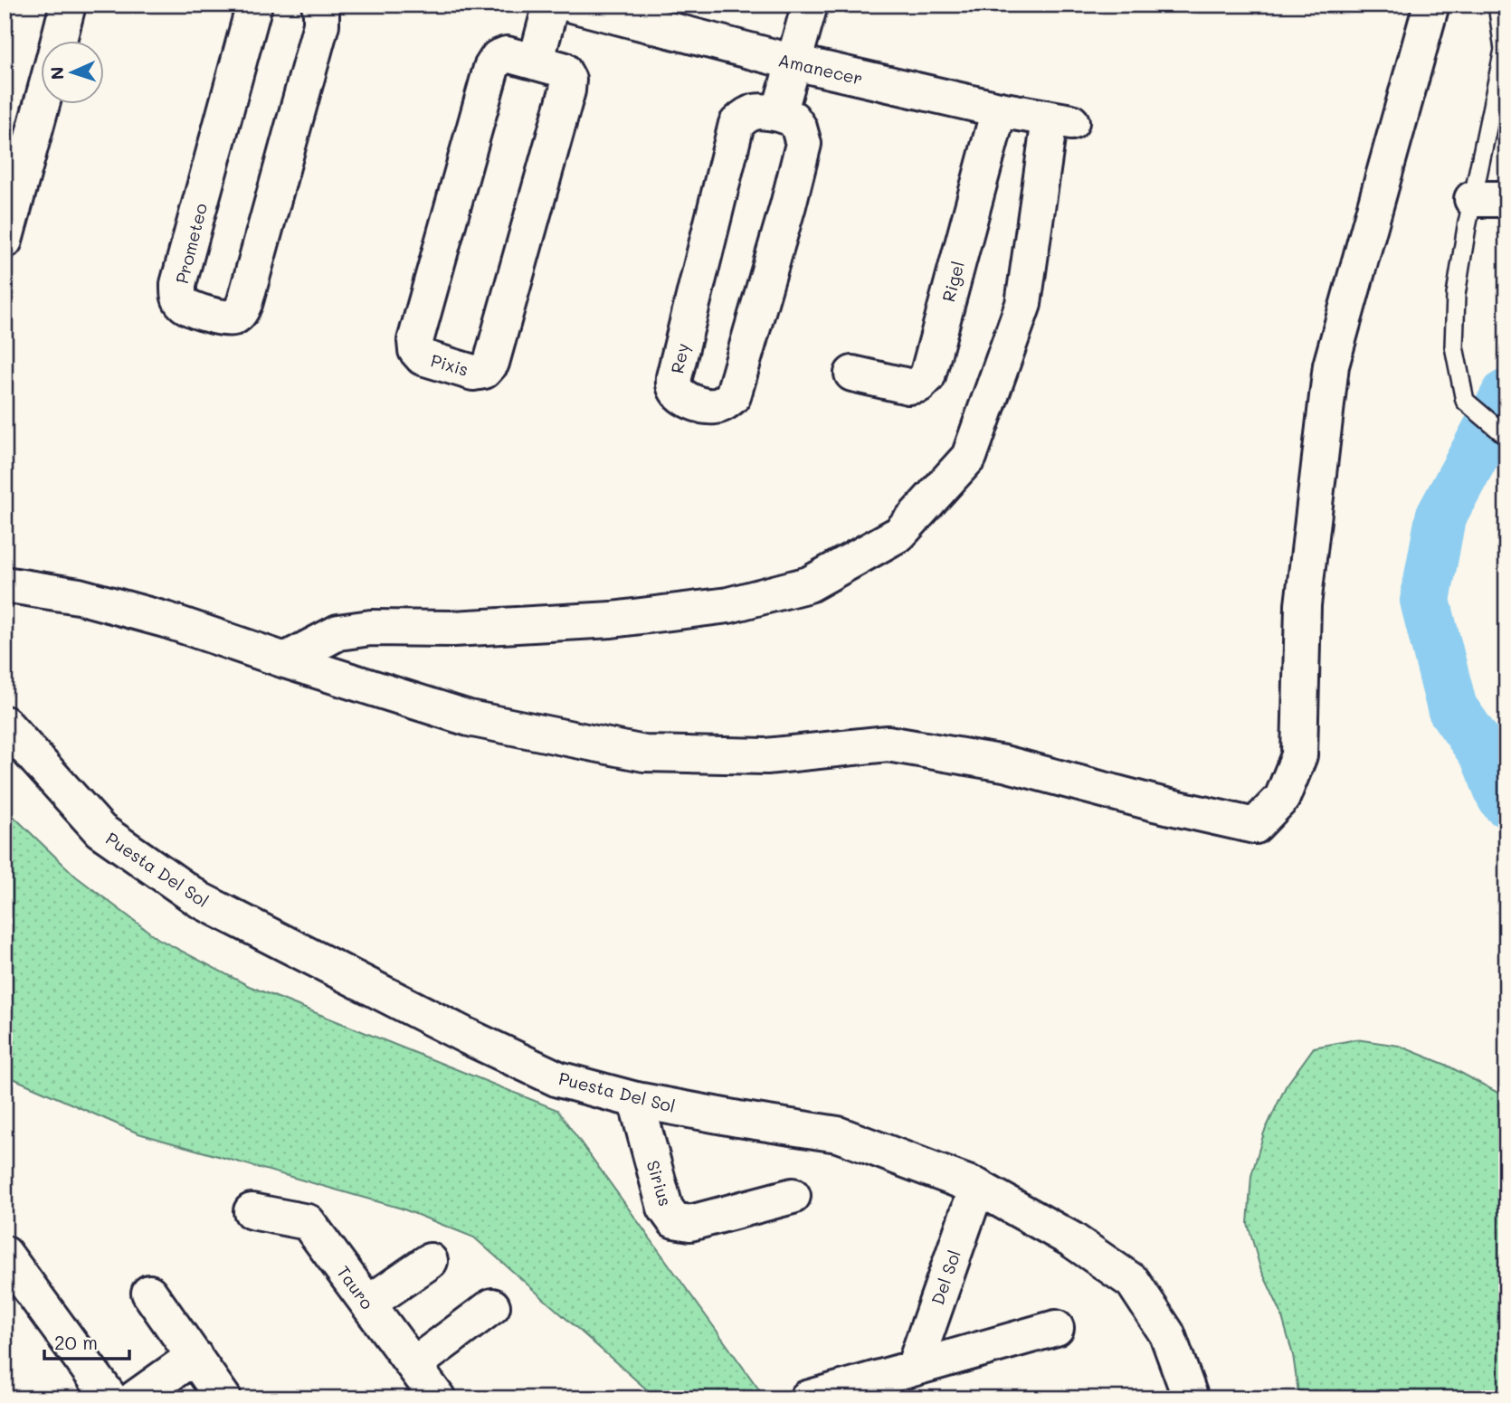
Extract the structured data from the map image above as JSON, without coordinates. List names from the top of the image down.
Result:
{
  "streets": {
    "street": [
      "Amanecer",
      "Prometeo",
      "Rigel",
      "Rey",
      "Pixis",
      "Puesta Del Sol",
      "Sirius",
      "Del Sol",
      "Tauro"
    ]
  },
  "crossings": [
    ["Amanecer", "Rigel"],
    ["Puesta Del Sol", "Sirius"],
    ["Puesta Del Sol", "Del Sol"]
  ],
  "scale_bar": "20 m",
  "north": "left"
}
